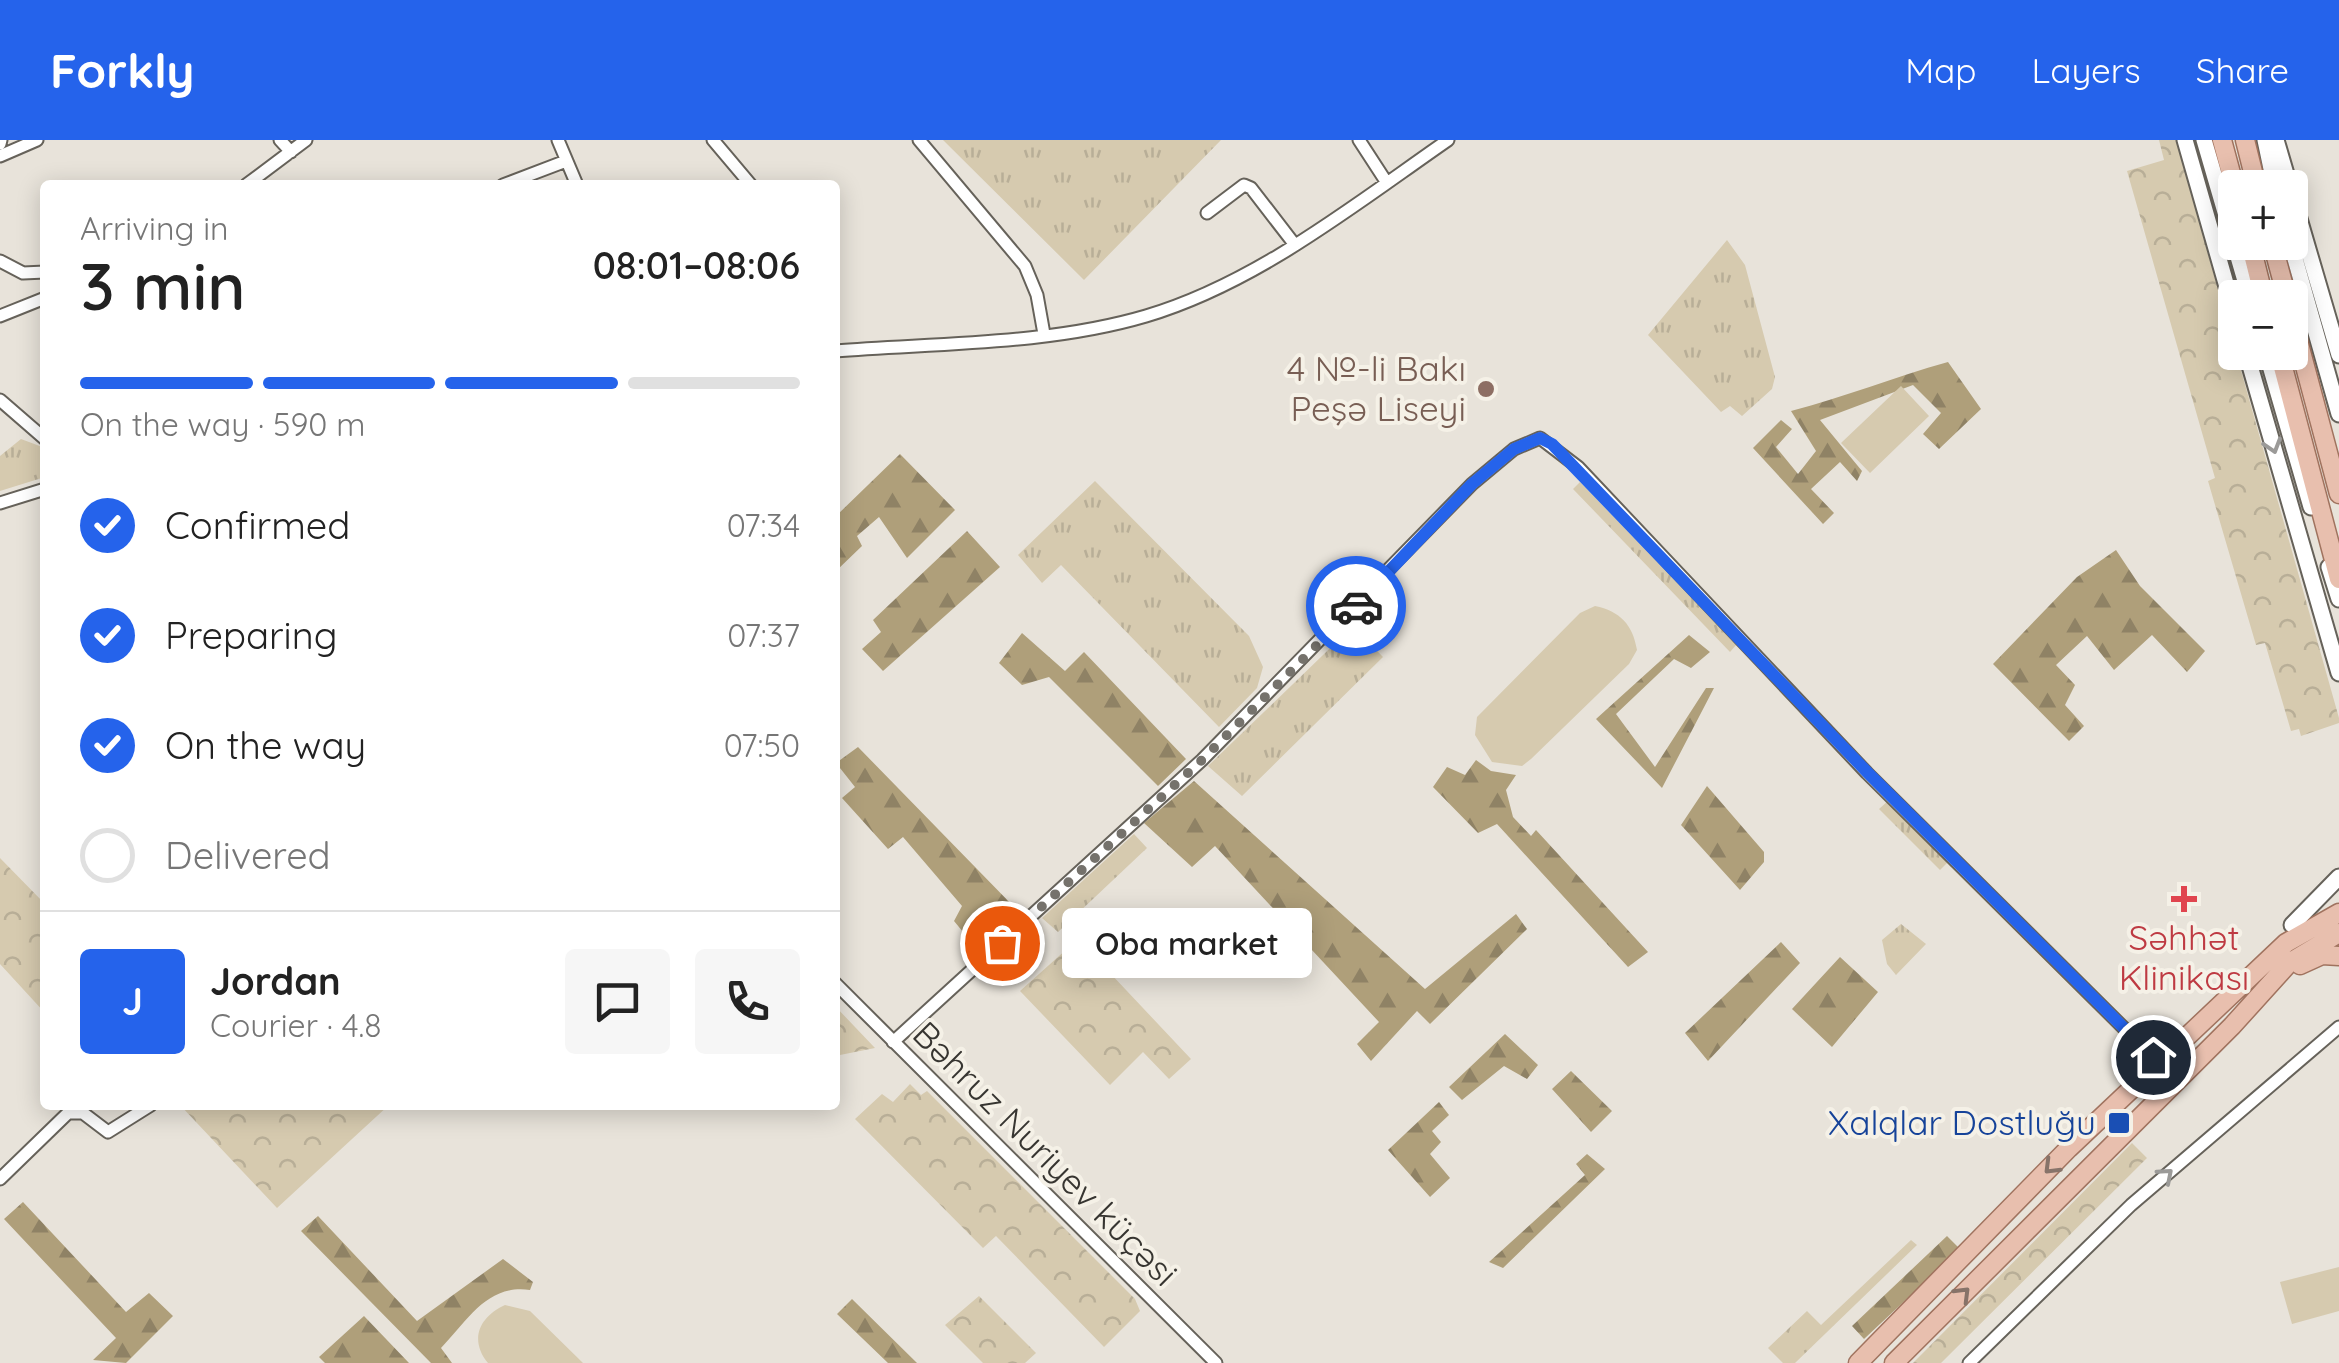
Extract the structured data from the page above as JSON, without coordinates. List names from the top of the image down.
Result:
{
  "streets": {
    "street": ["Bəhruz Nuriyev küçəsi"]
  },
  "places": {
    "other": ["4 №-li Bakı Peşə Liseyi", "Oba market"],
    "health": ["Səhhət Klinikası"],
    "transit": ["Xalqlar Dostluğu"]
  },
  "page": {
    "header": "Forkly",
    "nav": ["Map", "Layers", "Share"],
    "map_buttons": ["+", "−"],
    "heading": ["3 min", "Arriving in", "08:01–08:06"],
    "panel": ["Jordan", "Courier · 4.8"],
    "bar": "On the way · 590 m",
    "list": [
      ["Confirmed", "07:34"],
      ["Preparing", "07:37"],
      ["On the way", "07:50"],
      "Delivered"
    ],
    "bubble": "Oba market",
    "round": "J"
  }
}
